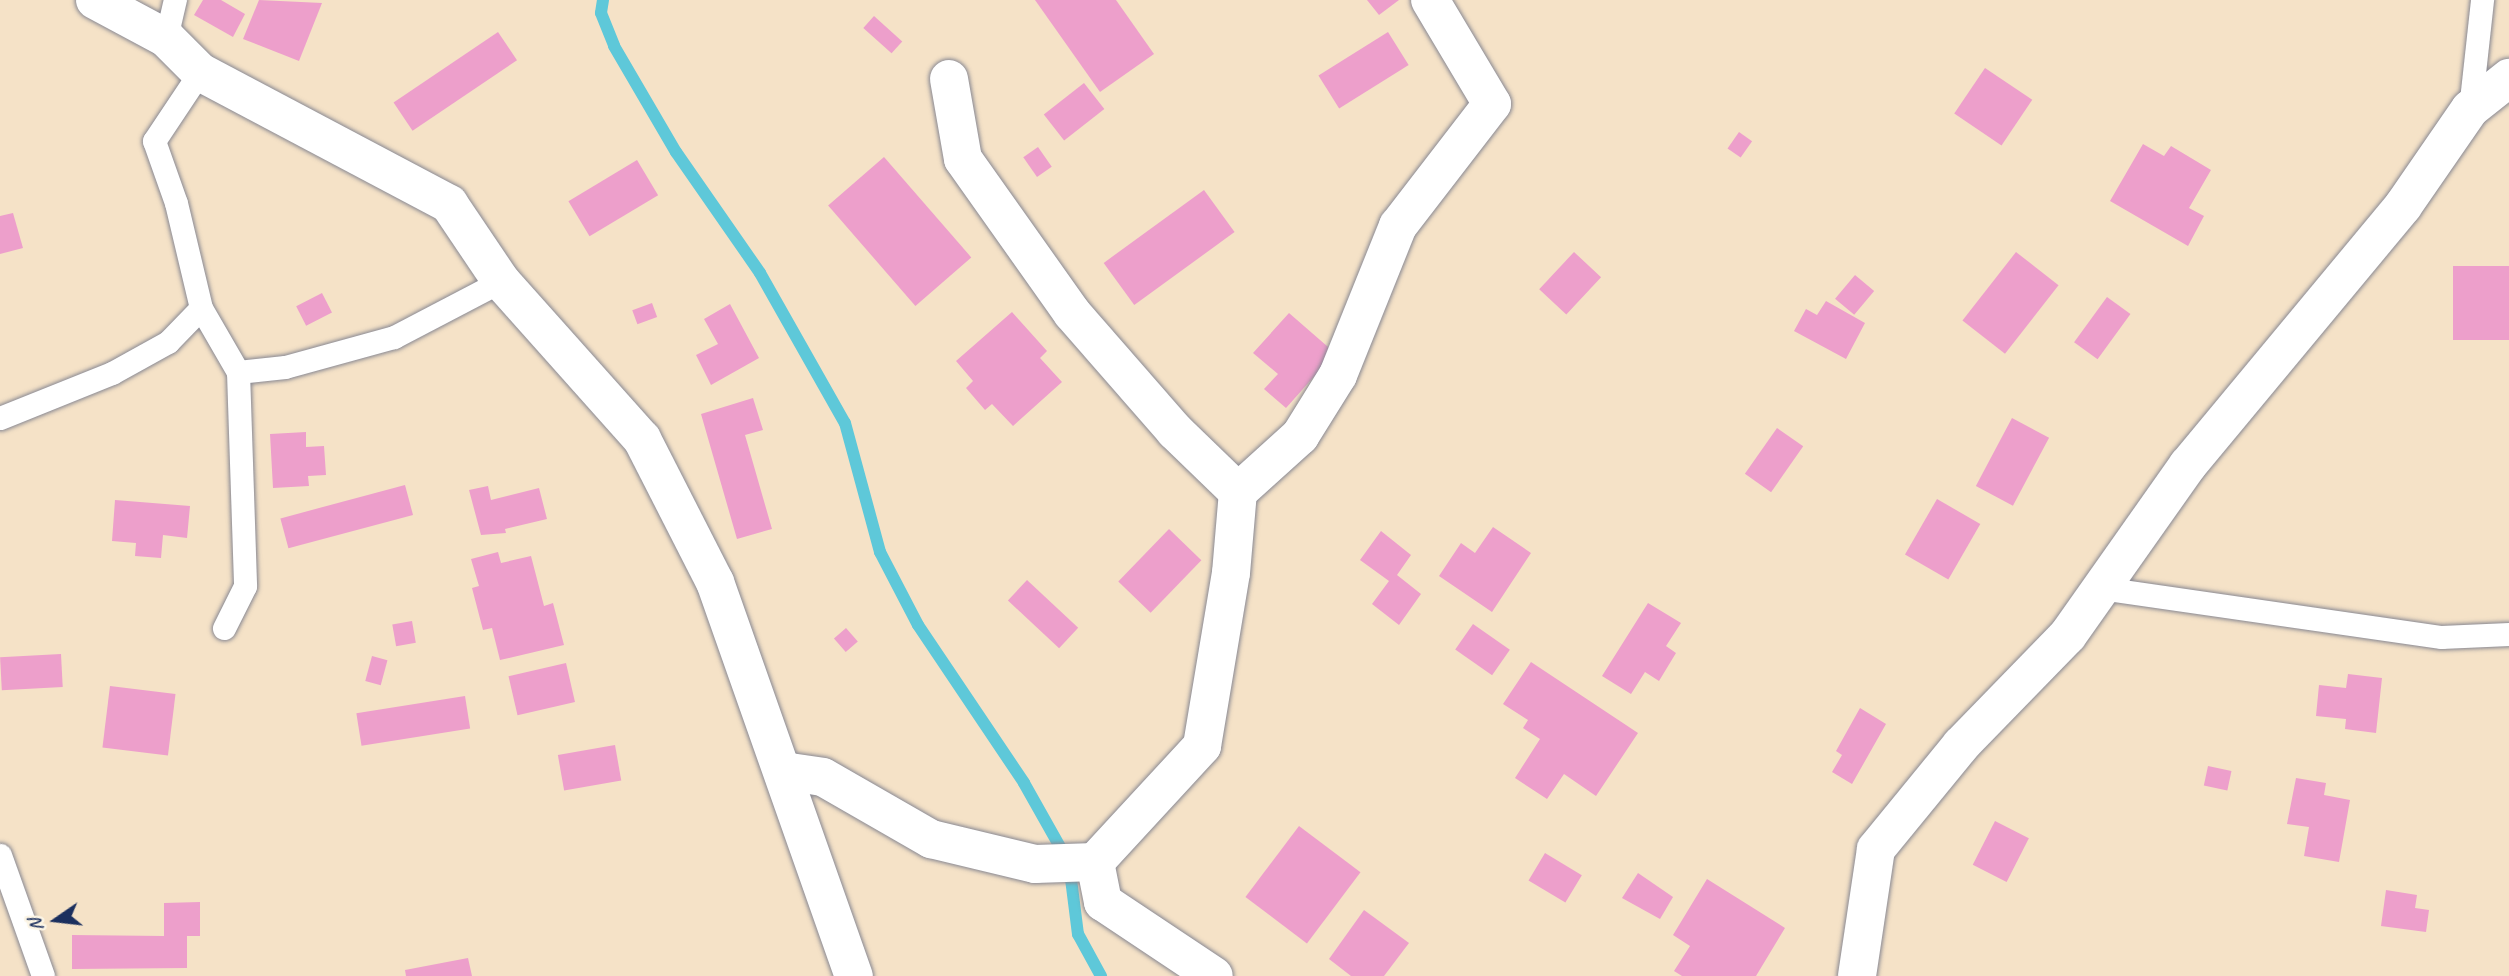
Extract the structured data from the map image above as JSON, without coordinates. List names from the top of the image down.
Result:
{
  "north": "left"
}
